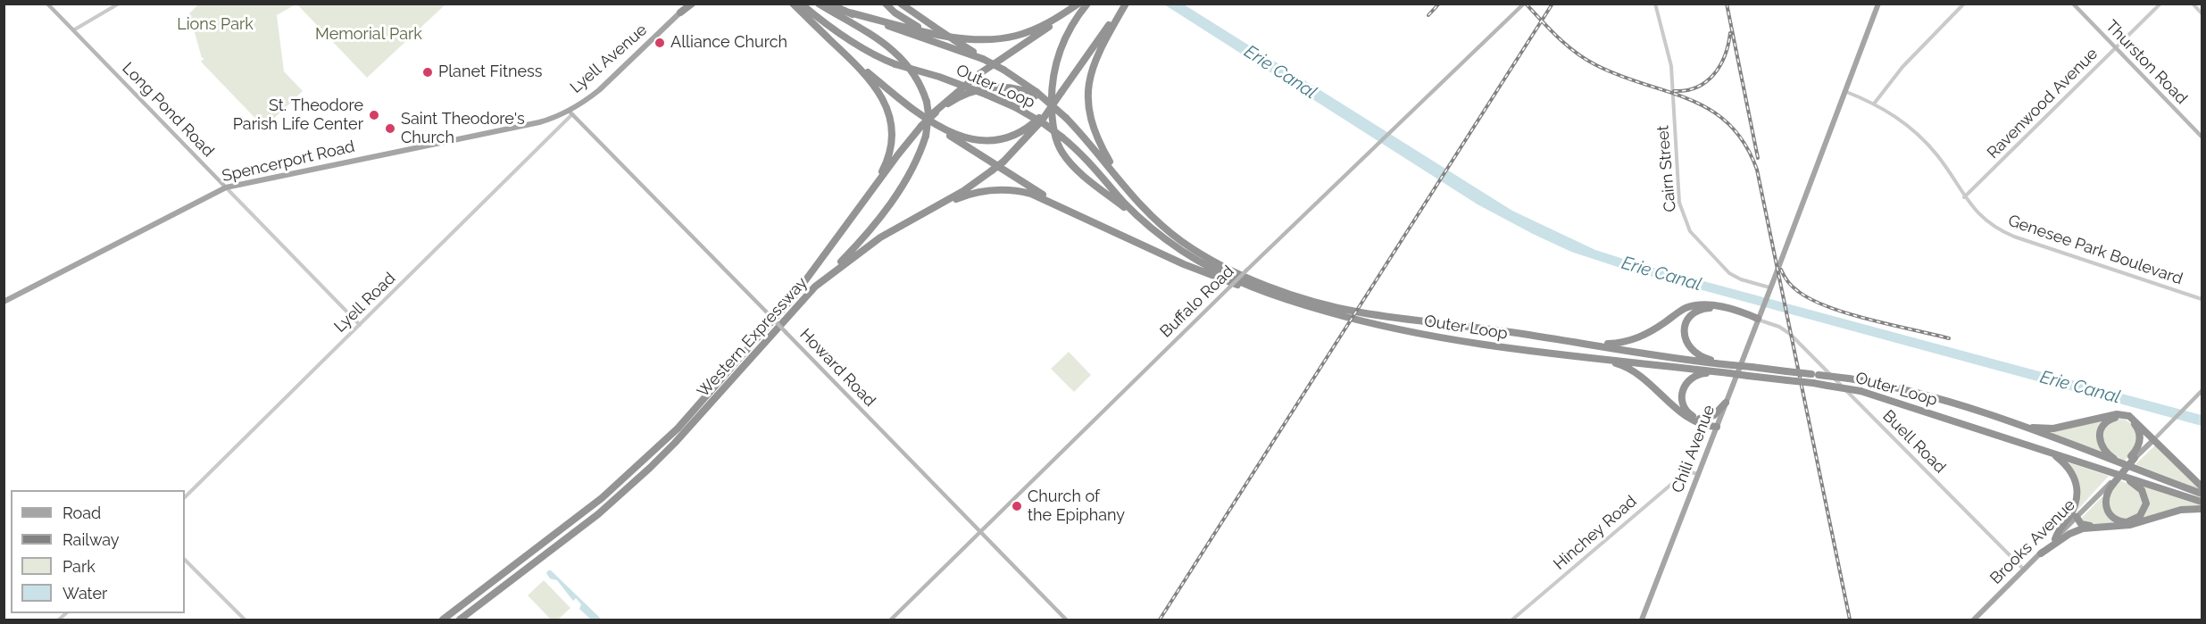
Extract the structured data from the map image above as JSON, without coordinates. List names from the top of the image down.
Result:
{
  "streets": {
    "highway": ["Outer Loop", "Western Expressway"],
    "main road": [
      "Lyell Avenue",
      "Thurston Road",
      "Long Pond Road",
      "Spencerport Road",
      "Buffalo Road",
      "Howard Road",
      "Chili Avenue",
      "Brooks Avenue"
    ],
    "street": [
      "Ravenwood Avenue",
      "Cairn Street",
      "Genesee Park Boulevard",
      "Lyell Road",
      "Buell Road",
      "Hinchey Road"
    ]
  },
  "crossings": [
    ["Lyell Avenue", "Spencerport Road"],
    ["Lyell Avenue", "Lyell Road"],
    ["Lyell Avenue", "Howard Road"],
    ["Thurston Road", "Ravenwood Avenue"],
    ["Ravenwood Avenue", "Genesee Park Boulevard"],
    ["Long Pond Road", "Spencerport Road"],
    ["Long Pond Road", "Lyell Road"],
    ["Spencerport Road", "Lyell Road"],
    ["Spencerport Road", "Howard Road"],
    ["Cairn Street", "Chili Avenue"],
    ["Genesee Park Boulevard", "Chili Avenue"],
    ["Buffalo Road", "Howard Road"],
    ["Lyell Road", "Howard Road"],
    ["Buell Road", "Chili Avenue"],
    ["Buell Road", "Brooks Avenue"],
    ["Chili Avenue", "Hinchey Road"]
  ],
  "water": ["Erie Canal"],
  "parks": ["Lions Park", "Memorial Park"],
  "places": [
    "Alliance Church",
    "Planet Fitness",
    "St. Theodore Parish Life Center",
    "Saint Theodore's Church",
    "Church of the Epiphany"
  ],
  "legend": [
    "Road",
    "Railway",
    "Park",
    "Water"
  ]
}
